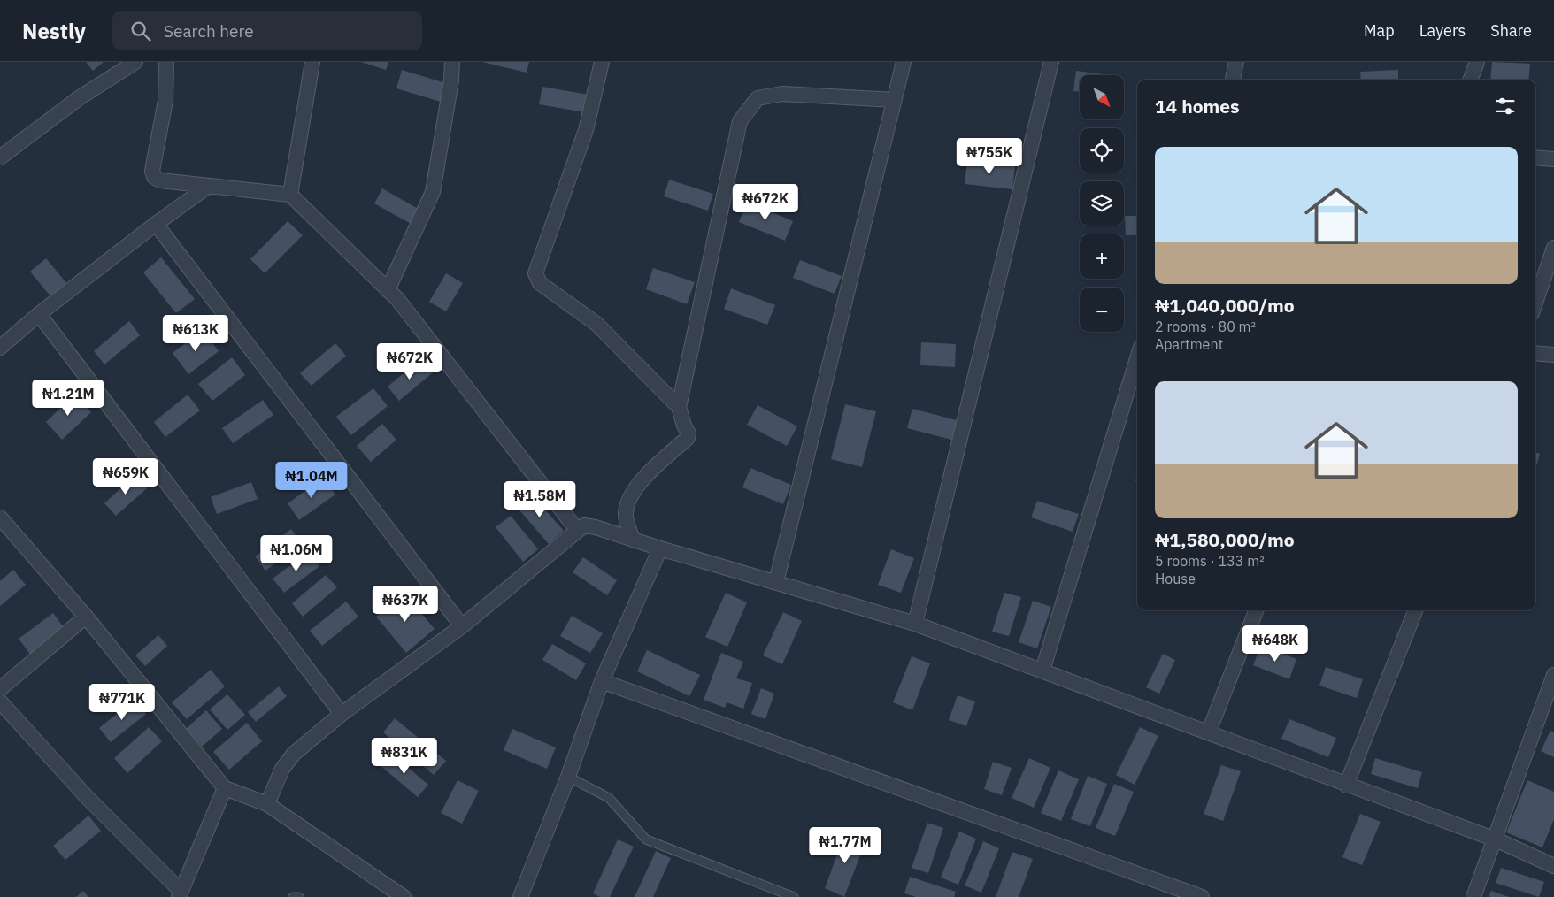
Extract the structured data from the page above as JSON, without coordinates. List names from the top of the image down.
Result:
{
  "north": "bottom right",
  "page": {
    "header": "Nestly",
    "search": "Search here",
    "nav": ["Map", "Layers", "Share"],
    "map_buttons": ["+", "−"],
    "heading": "14 homes",
    "list": [
      {
        "name": "₦1,040,000/mo",
        "note": "2 rooms · 80 m² · Apartment"
      },
      {
        "name": "₦1,580,000/mo",
        "note": "5 rooms · 133 m² · House"
      }
    ],
    "price": [
      "₦755K",
      "₦672K",
      "₦613K",
      "₦672K",
      "₦1.21M",
      "₦659K",
      "₦1.04M",
      "₦1.58M",
      "₦1.06M",
      "₦637K",
      "₦648K",
      "₦771K",
      "₦831K",
      "₦1.77M"
    ]
  }
}
